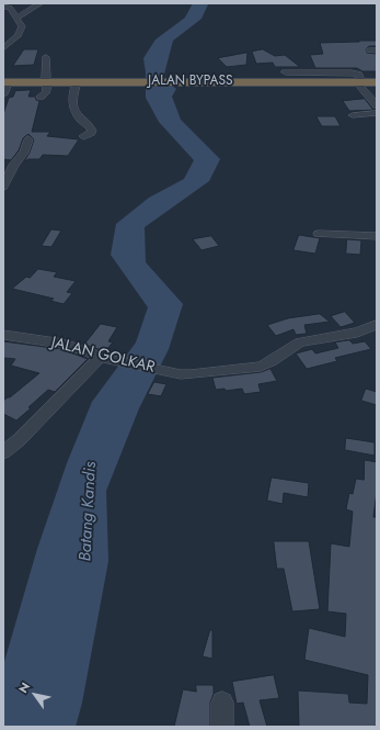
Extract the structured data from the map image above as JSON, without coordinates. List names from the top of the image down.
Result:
{
  "streets": {
    "highway": ["JALAN BYPASS"],
    "street": ["JALAN GOLKAR"]
  },
  "water": ["Batang Kandis"],
  "north": "top left"
}
